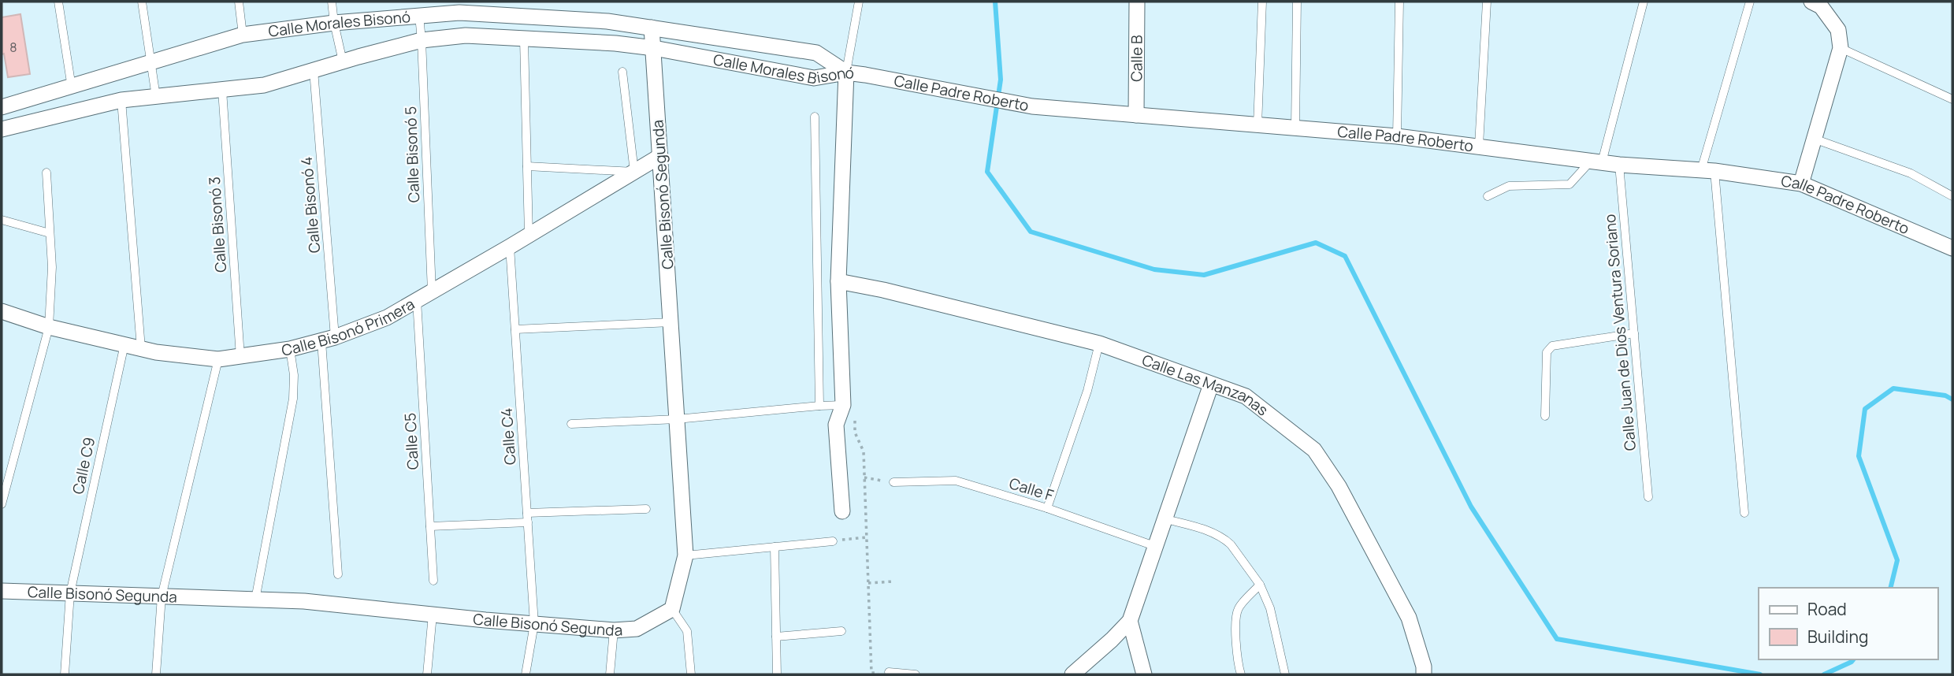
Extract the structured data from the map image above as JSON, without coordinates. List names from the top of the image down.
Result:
{
  "streets": {
    "street": [
      "Calle Morales Bisonó",
      "Calle B",
      "Calle Padre Roberto",
      "Calle Bisonó Segunda",
      "Calle Bisonó Primera",
      "Calle Las Manzanas"
    ],
    "lane": [
      "Calle Bisonó 5",
      "Calle Bisonó 4",
      "Calle Bisonó 3",
      "Calle Juan de Dios Ventura Soriano",
      "Calle C4",
      "Calle C5",
      "Calle C9",
      "Calle F"
    ]
  },
  "crossings": [
    ["Calle Morales Bisonó", "Calle Padre Roberto"],
    ["Calle Morales Bisonó", "Calle Bisonó 5"],
    ["Calle Morales Bisonó", "Calle Bisonó Segunda"],
    ["Calle Morales Bisonó", "Calle Bisonó 4"],
    ["Calle Morales Bisonó", "Calle Bisonó 3"],
    ["Calle B", "Calle Padre Roberto"],
    ["Calle Padre Roberto", "Calle Juan de Dios Ventura Soriano"],
    ["Calle Bisonó 5", "Calle Bisonó Primera"],
    ["Calle Bisonó Segunda", "Calle Bisonó Primera"],
    ["Calle Bisonó Segunda", "Calle C4"],
    ["Calle Bisonó Segunda", "Calle C9"],
    ["Calle Bisonó 4", "Calle Bisonó Primera"],
    ["Calle Bisonó 3", "Calle Bisonó Primera"],
    ["Calle Bisonó Primera", "Calle C4"],
    ["Calle Bisonó Primera", "Calle C5"],
    ["Calle Bisonó Primera", "Calle C9"]
  ],
  "house_numbers": ["8"],
  "legend": ["Road", "Building"]
}
